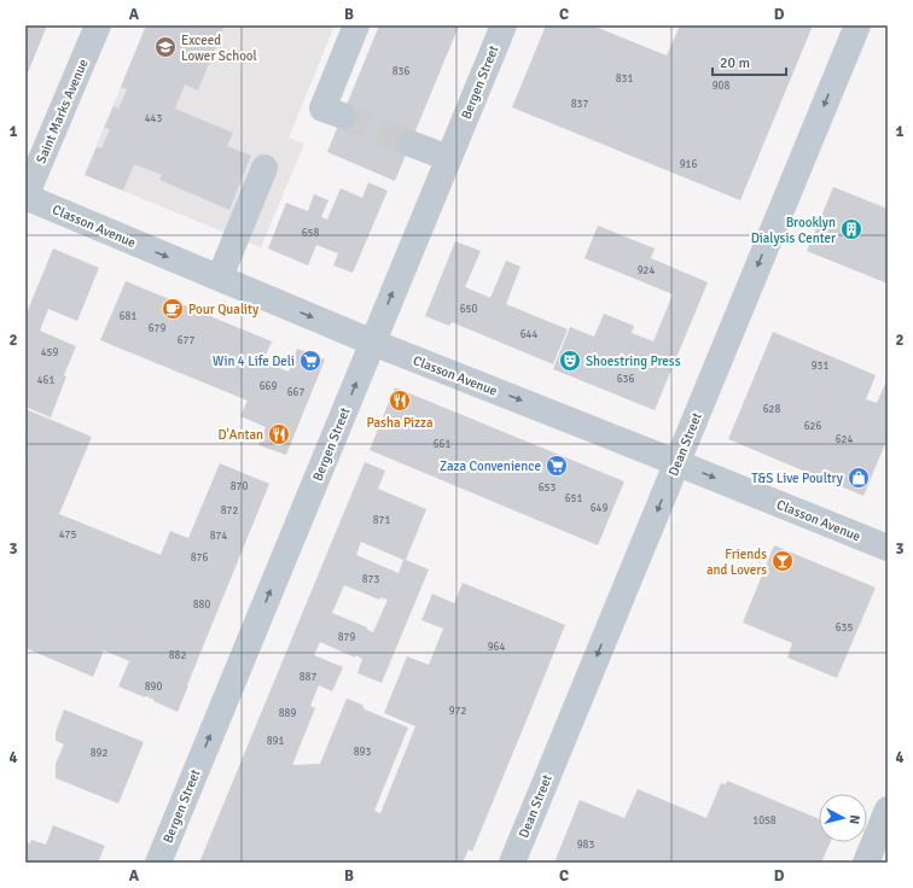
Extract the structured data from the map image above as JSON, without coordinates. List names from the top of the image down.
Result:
{
  "streets": {
    "street": [
      "Bergen Street",
      "Saint Marks Avenue",
      "Classon Avenue",
      "Dean Street"
    ]
  },
  "crossings": [
    ["Bergen Street", "Classon Avenue"],
    ["Saint Marks Avenue", "Classon Avenue"],
    ["Classon Avenue", "Dean Street"]
  ],
  "one_way": ["Bergen Street", "Classon Avenue", "Dean Street"],
  "places": {
    "school or university": ["Exceed Lower School"],
    "building": ["Brooklyn Dialysis Center"],
    "cafe": ["Pour Quality"],
    "supermarket": ["Win 4 Life Deli", "Zaza Convenience"],
    "theatre": ["Shoestring Press"],
    "restaurant": ["Pasha Pizza", "D'Antan"],
    "shop": ["T&S Live Poultry"],
    "bar": ["Friends and Lovers"]
  },
  "house_numbers": [
    "836",
    "831",
    "908",
    "837",
    "443",
    "916",
    "658",
    "924",
    "650",
    "681",
    "679",
    "644",
    "677",
    "459",
    "931",
    "636",
    "461",
    "669",
    "667",
    "628",
    "626",
    "624",
    "661",
    "870",
    "653",
    "651",
    "649",
    "872",
    "871",
    "475",
    "874",
    "876",
    "873",
    "880",
    "635",
    "879",
    "964",
    "882",
    "887",
    "890",
    "972",
    "889",
    "891",
    "893",
    "892",
    "1058",
    "983"
  ],
  "scale_bar": "20 m",
  "north": "right",
  "grid": {
    "columns": [
      "A",
      "B",
      "C",
      "D"
    ],
    "rows": [
      "1",
      "2",
      "3",
      "4"
    ]
  }
}
